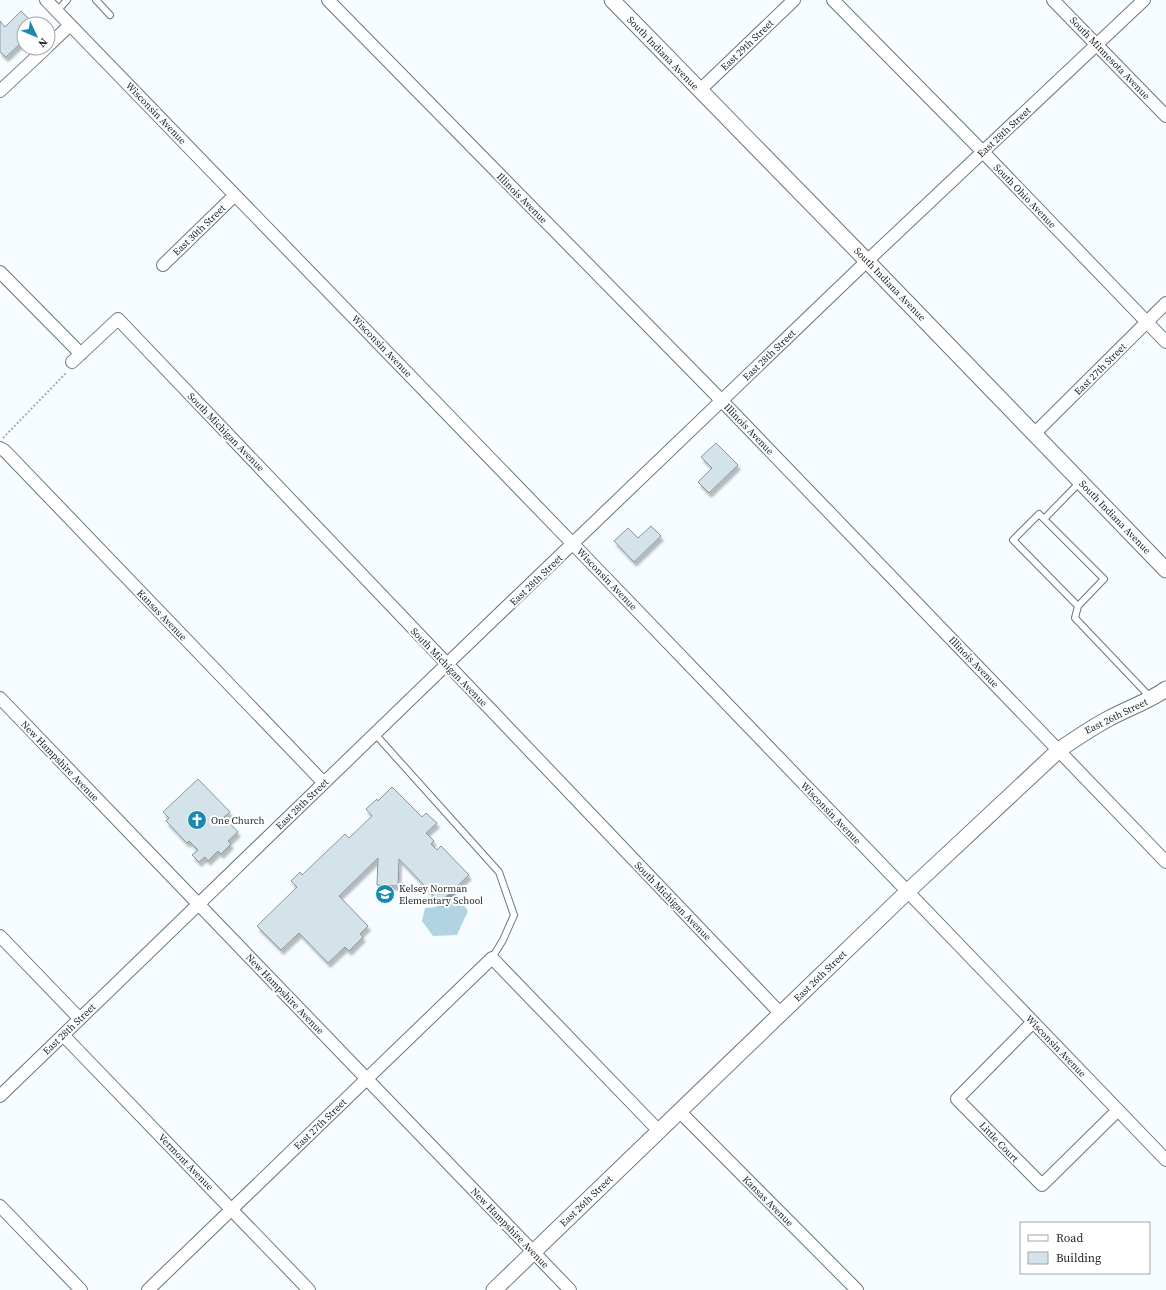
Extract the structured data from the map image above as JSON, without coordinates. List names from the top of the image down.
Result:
{
  "streets": {
    "street": [
      "East 29th Street",
      "South Indiana Avenue",
      "South Minnesota Avenue",
      "Wisconsin Avenue",
      "East 28th Street",
      "South Ohio Avenue",
      "Illinois Avenue",
      "East 30th Street",
      "East 27th Street",
      "South Michigan Avenue",
      "Kansas Avenue",
      "East 26th Street",
      "New Hampshire Avenue",
      "Little Court",
      "Vermont Avenue"
    ]
  },
  "crossings": [
    ["East 29th Street", "South Indiana Avenue"],
    ["South Indiana Avenue", "East 28th Street"],
    ["South Indiana Avenue", "East 27th Street"],
    ["South Minnesota Avenue", "East 28th Street"],
    ["Wisconsin Avenue", "East 28th Street"],
    ["Wisconsin Avenue", "East 30th Street"],
    ["Wisconsin Avenue", "East 26th Street"],
    ["Wisconsin Avenue", "Little Court"],
    ["East 28th Street", "South Ohio Avenue"],
    ["East 28th Street", "Illinois Avenue"],
    ["East 28th Street", "South Michigan Avenue"],
    ["East 28th Street", "Kansas Avenue"],
    ["East 28th Street", "New Hampshire Avenue"],
    ["East 28th Street", "Vermont Avenue"],
    ["South Ohio Avenue", "East 27th Street"],
    ["Illinois Avenue", "East 26th Street"],
    ["East 27th Street", "New Hampshire Avenue"],
    ["East 27th Street", "Vermont Avenue"],
    ["South Michigan Avenue", "East 26th Street"],
    ["Kansas Avenue", "East 26th Street"],
    ["East 26th Street", "New Hampshire Avenue"]
  ],
  "places": {
    "church": ["One Church"],
    "school or university": ["Kelsey Norman Elementary School"]
  },
  "legend": ["Road", "Building"],
  "north": "bottom right"
}
